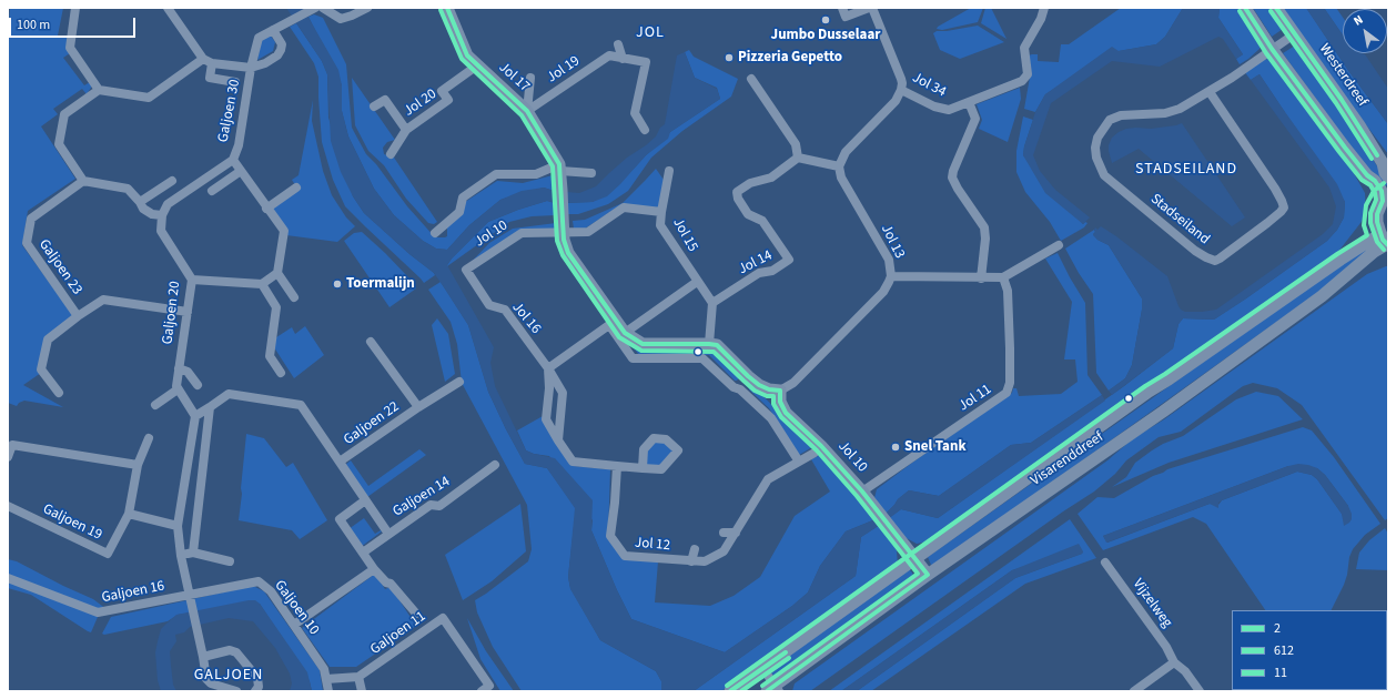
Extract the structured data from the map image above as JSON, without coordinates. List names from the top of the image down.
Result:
{
  "streets": {
    "main road": [
      "Westerdreef",
      "Jol 17",
      "Jol 10",
      "Visarenddreef"
    ],
    "street": [
      "Jol 19",
      "Jol 34",
      "Jol 20",
      "Galjoen 30",
      "Stadseiland",
      "Jol 15",
      "Jol 13",
      "Jol 14",
      "Galjoen 23",
      "Galjoen 20",
      "Jol 16",
      "Jol 11",
      "Galjoen 22",
      "Galjoen 14",
      "Galjoen 19",
      "Jol 12",
      "Galjoen 16",
      "Vijzelweg",
      "Galjoen 10",
      "Galjoen 11"
    ]
  },
  "crossings": [
    ["Jol 19", "Jol 17"],
    ["Westerdreef", "Stadseiland"],
    ["Jol 17", "Jol 20"],
    ["Jol 17", "Jol 10"],
    ["Galjoen 30", "Galjoen 20"],
    ["Jol 10", "Jol 15"],
    ["Jol 10", "Jol 13"],
    ["Jol 10", "Jol 16"],
    ["Jol 10", "Jol 11"],
    ["Jol 10", "Visarenddreef"],
    ["Jol 10", "Jol 12"],
    ["Jol 15", "Jol 14"],
    ["Galjoen 23", "Galjoen 20"],
    ["Galjoen 22", "Galjoen 14"],
    ["Galjoen 16", "Galjoen 10"]
  ],
  "districts": ["JOL", "STADSEILAND", "GALJOEN"],
  "places": [
    "Jumbo Dusselaar",
    "Pizzeria Gepetto",
    "Toermalijn",
    "Snel Tank"
  ],
  "lines": ["transit line 2", "transit line 612", "transit line 11"],
  "legend": ["2", "612", "11"],
  "scale_bar": "100 m",
  "north": "top left"
}
